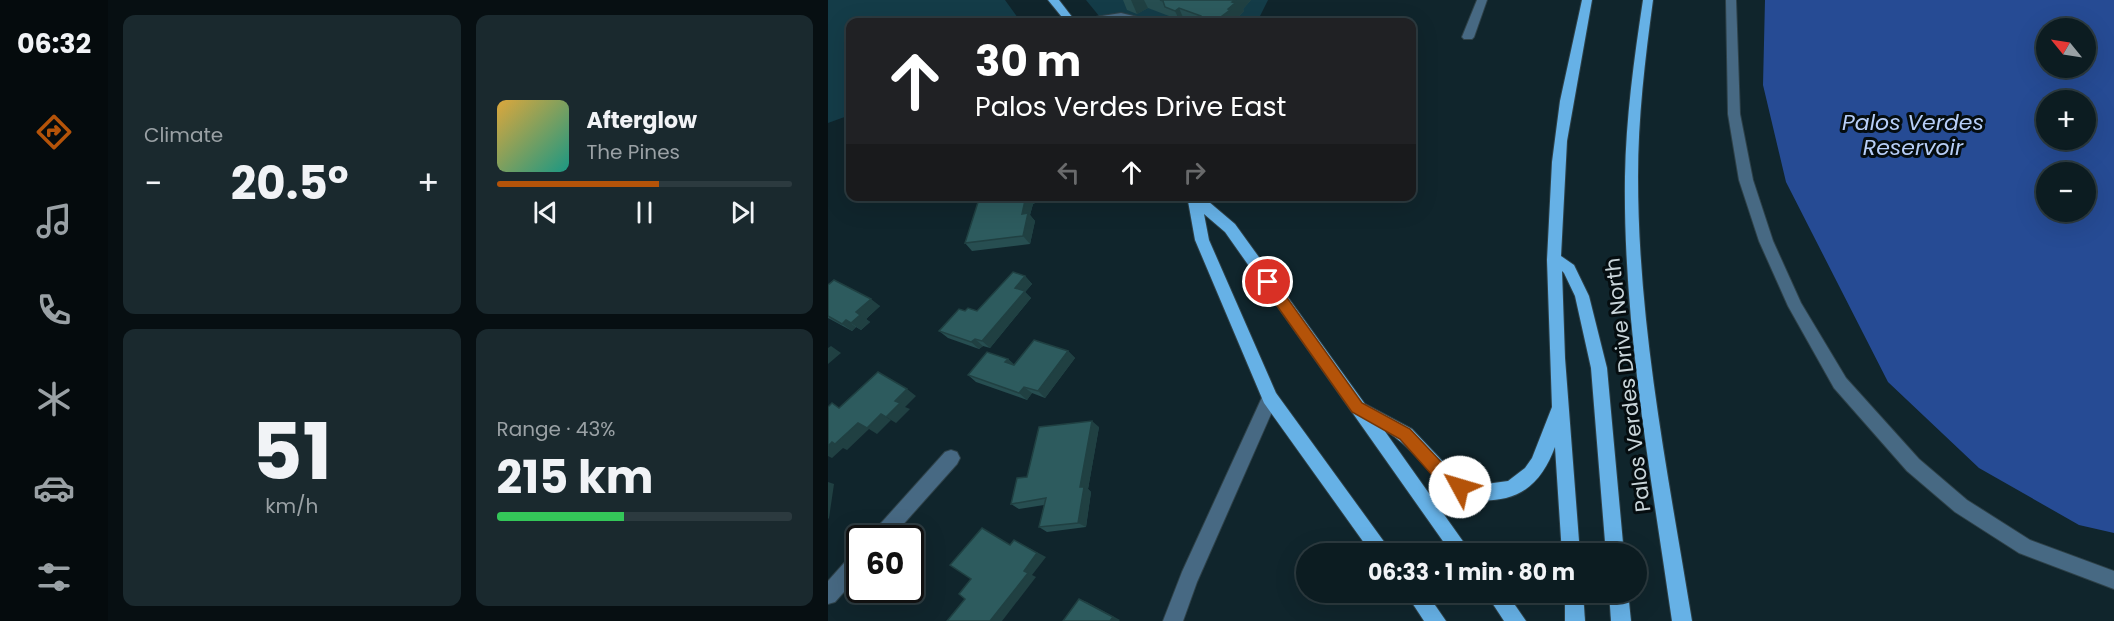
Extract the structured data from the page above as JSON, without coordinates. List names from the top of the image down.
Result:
{
  "streets": {
    "main road": ["Palos Verdes Drive North"]
  },
  "water": ["Palos Verdes Reservoir"],
  "north": "top left",
  "page": {
    "tabs": "06:32",
    "tile": [
      "Climate",
      ["51", "km/h"],
      ["Range · 43%", "215 km"]
    ],
    "map_buttons": ["+", "−"],
    "turn": ["30 m", "Palos Verdes Drive East"],
    "song": ["Afterglow", "The Pines"],
    "heat": ["−", "20.5°", "+"],
    "limit": "60",
    "trip": "06:33 · 1 min · 80 m"
  }
}
